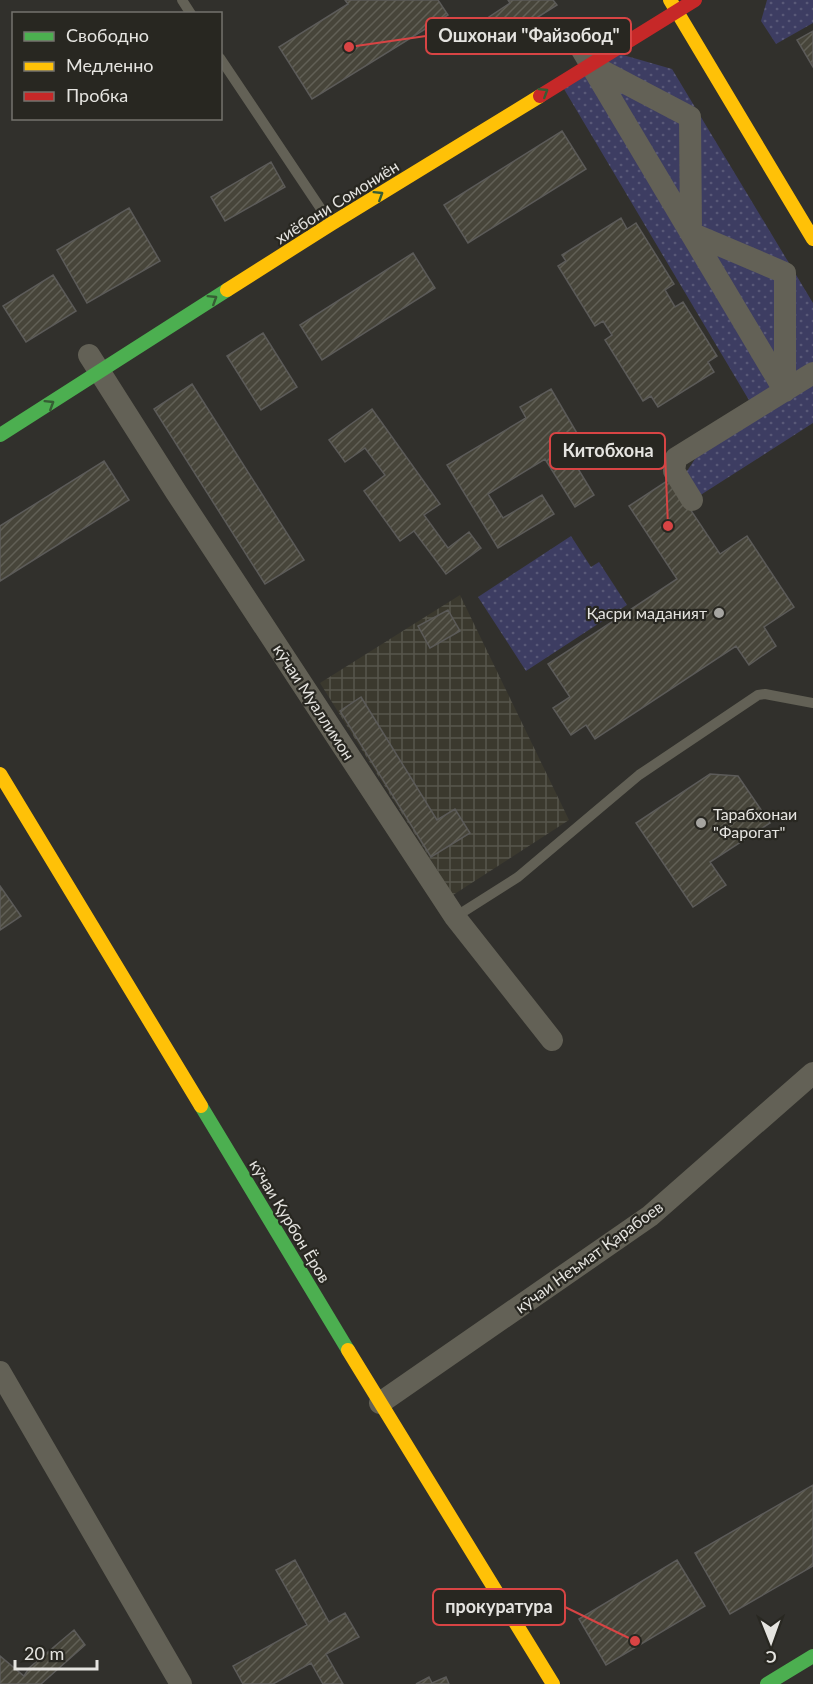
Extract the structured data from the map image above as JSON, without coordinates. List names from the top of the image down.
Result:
{
  "streets": {
    "main road": ["хиёбони Сомониён", "кӯчаи Қурбон Ёров"],
    "street": ["кӯчаи Муаллимон", "кӯчаи Неъмат Қарабоев"]
  },
  "crossings": [
    ["хиёбони Сомониён", "кӯчаи Муаллимон"],
    ["кӯчаи Қурбон Ёров", "кӯчаи Неъмат Қарабоев"]
  ],
  "one_way": ["хиёбони Сомониён"],
  "places": [
    "Ошхонаи \"Файзобод\"",
    "Китобхона",
    "Қасри маданият",
    "Тарабхонаи \"Фарогат\"",
    "прокуратура"
  ],
  "legend": ["Свободно", "Медленно", "Пробка"],
  "scale_bar": "20 m",
  "north": "bottom"
}
